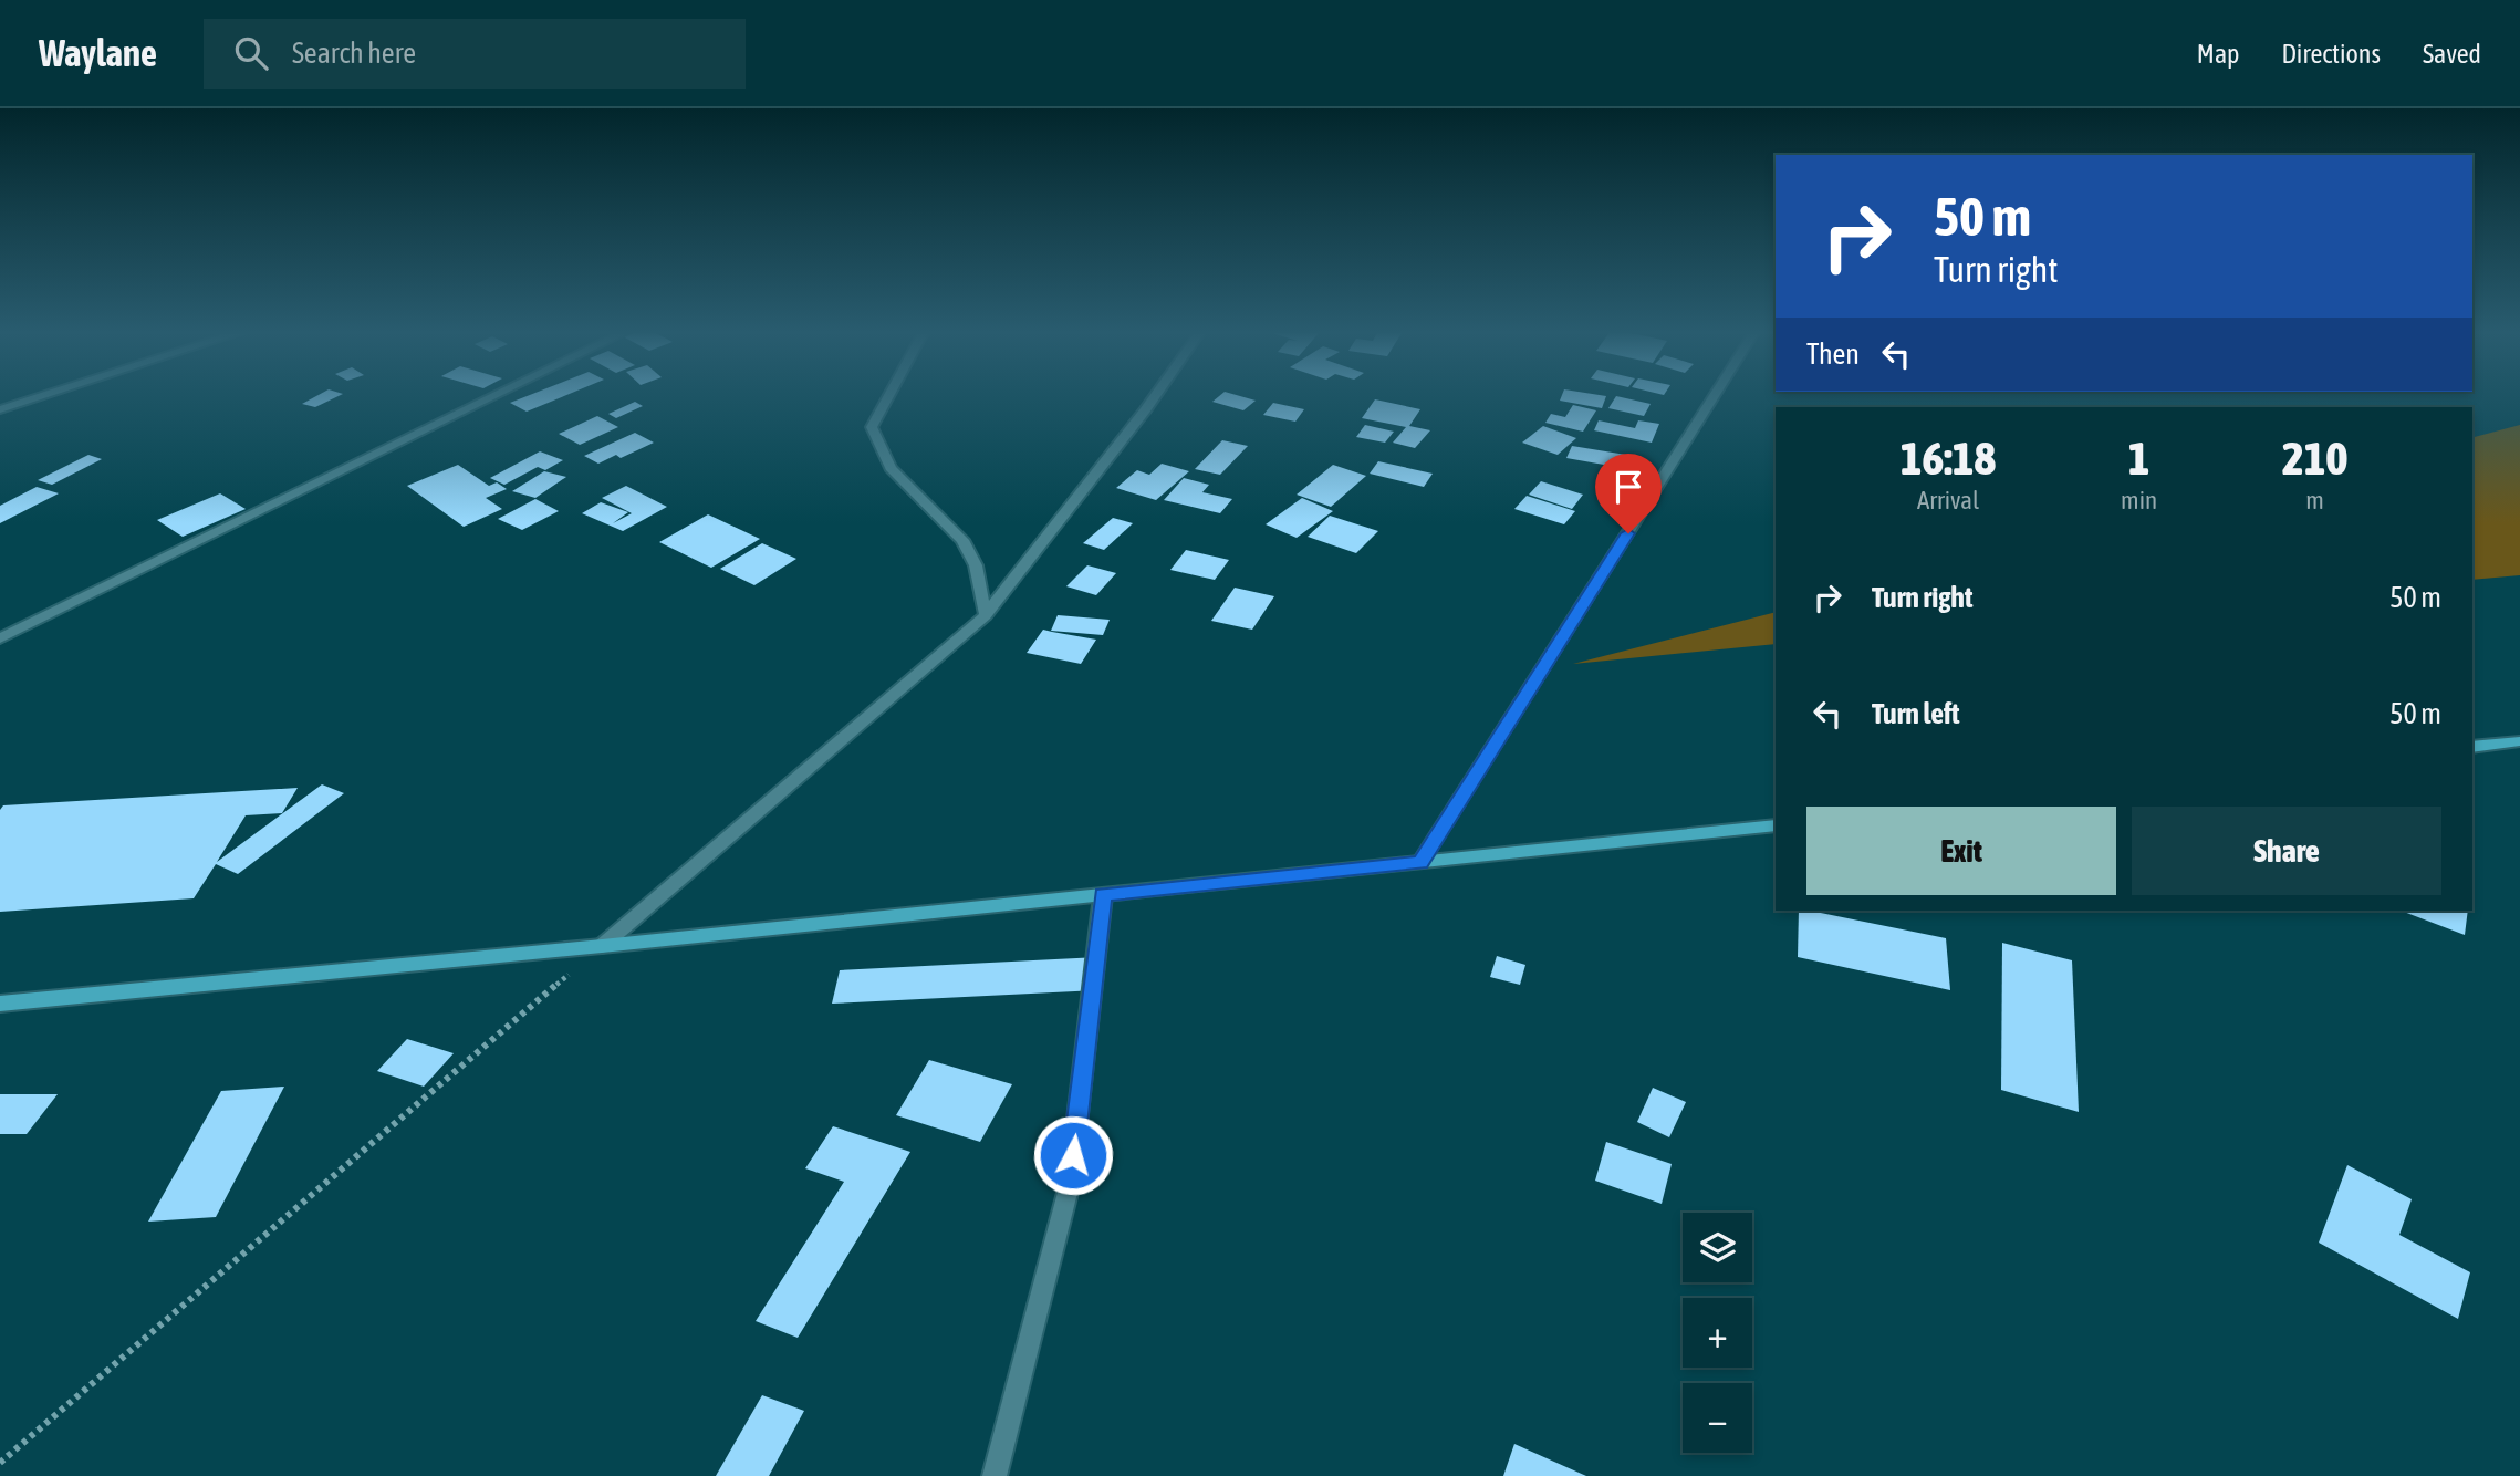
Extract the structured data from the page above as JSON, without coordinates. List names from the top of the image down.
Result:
{
  "page": {
    "header": "Waylane",
    "search": "Search here",
    "nav": ["Map", "Directions", "Saved"],
    "turn": ["50 m", "Turn right"],
    "then": "Then",
    "eta": [
      "16:18",
      "Arrival",
      "1",
      "min",
      "210",
      "m"
    ],
    "list": [
      {
        "name": "Turn right",
        "value": "50 m"
      },
      {
        "name": "Turn left",
        "value": "50 m"
      }
    ],
    "buttons": ["Exit", "Share"],
    "map_buttons": ["+", "−"]
  }
}
